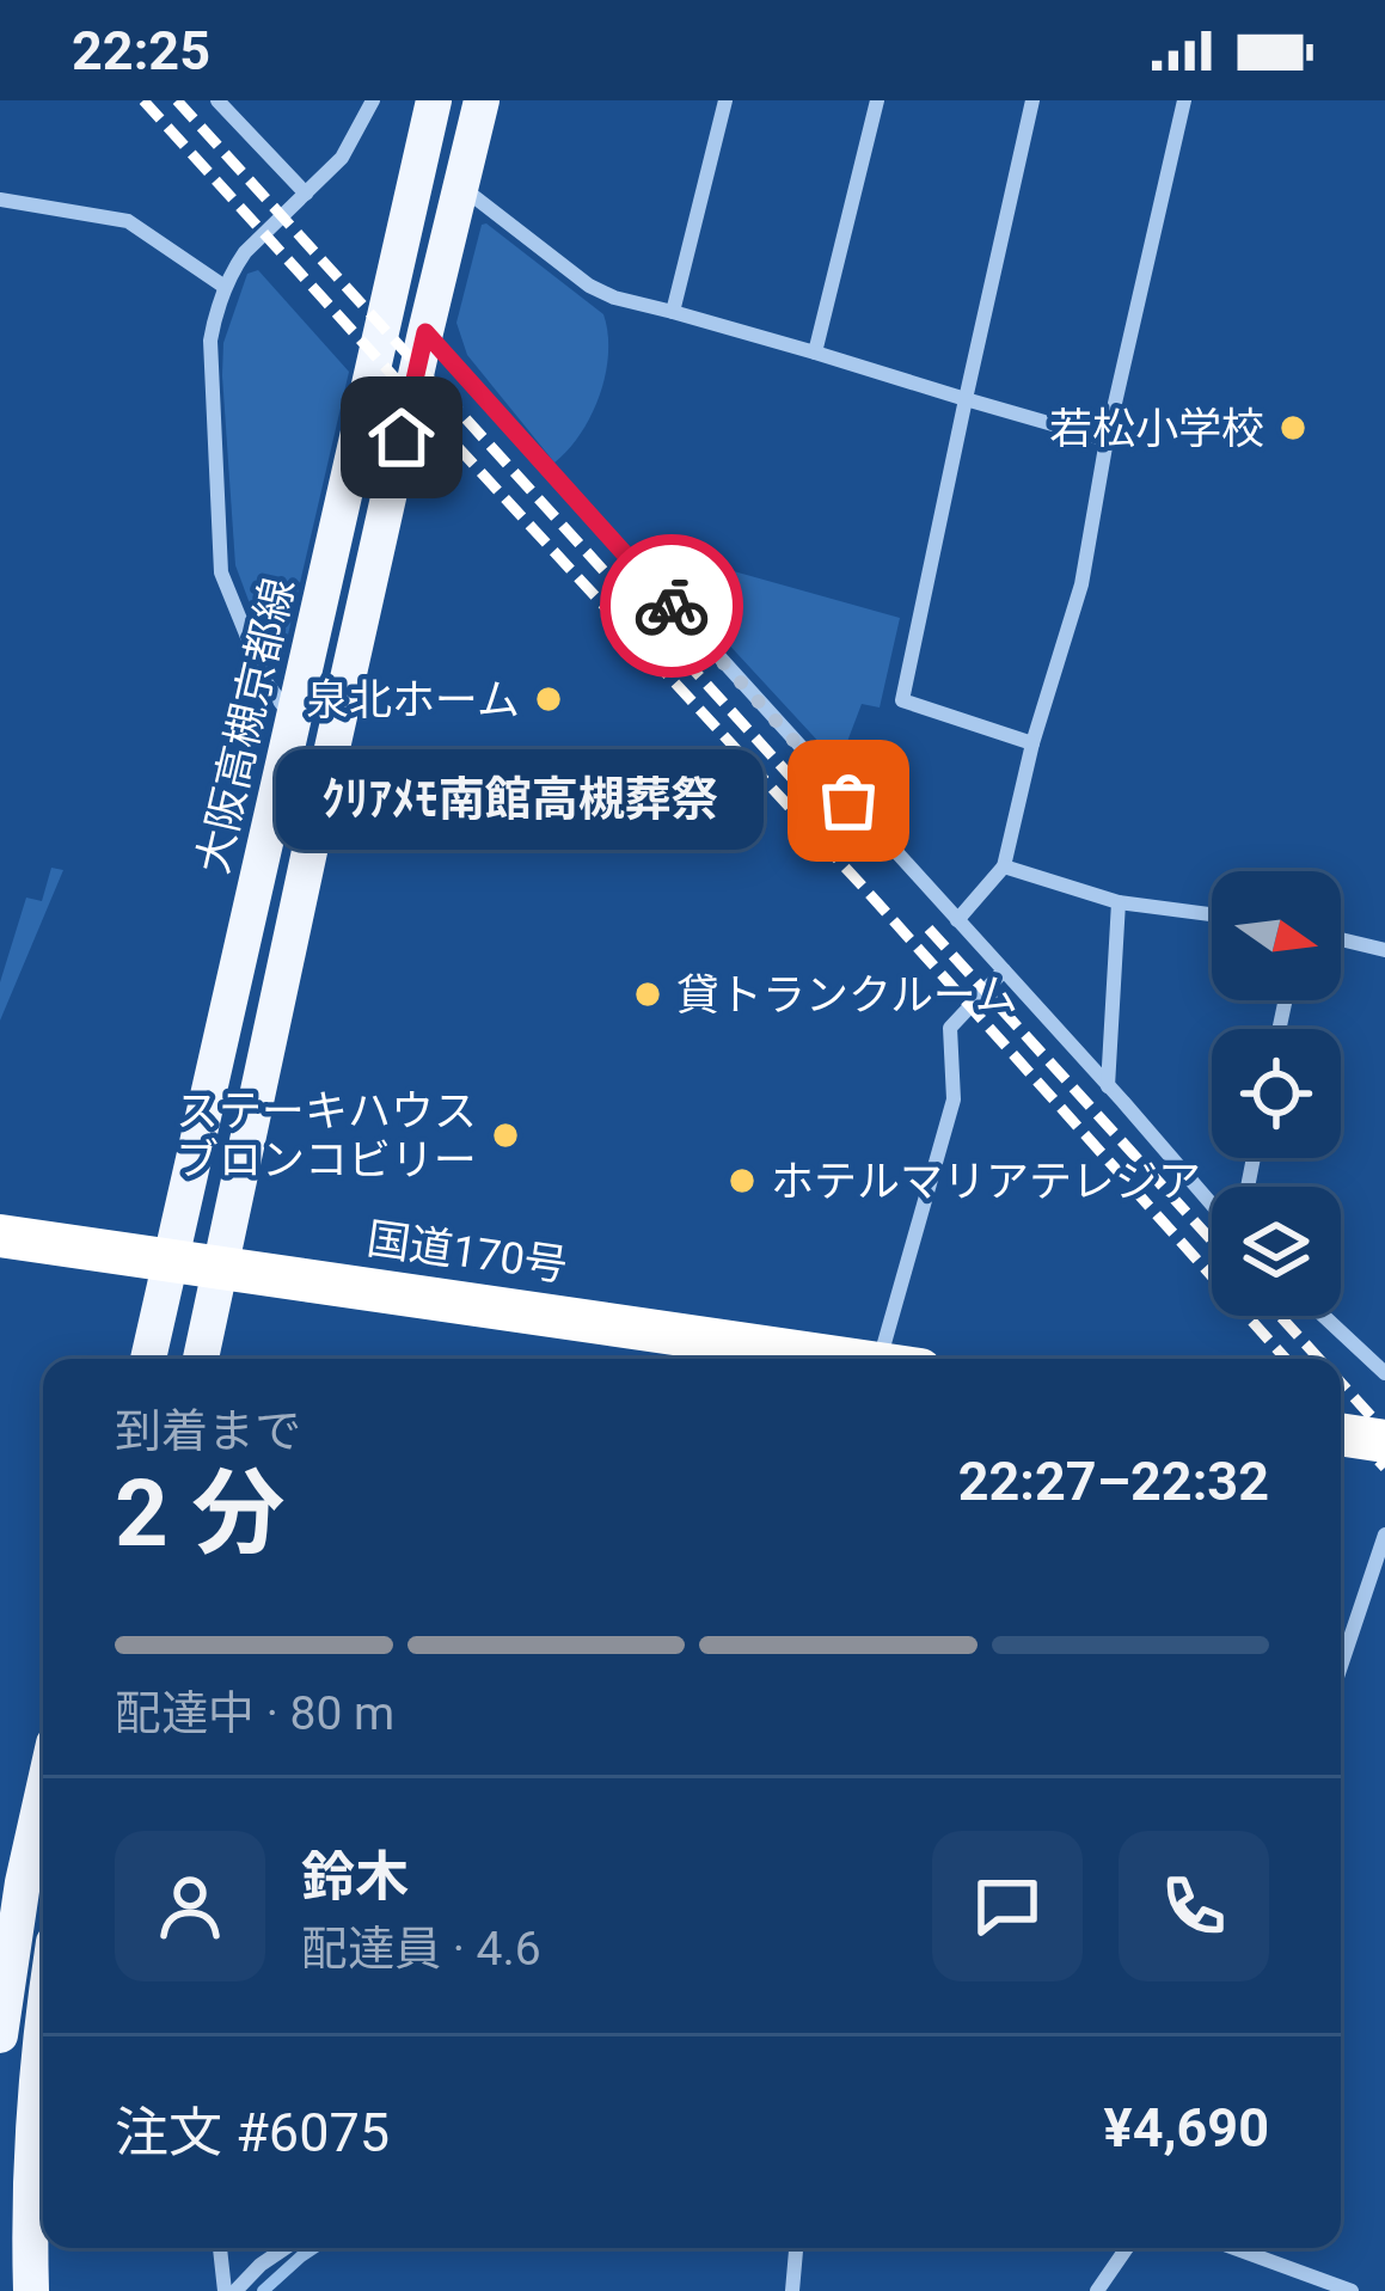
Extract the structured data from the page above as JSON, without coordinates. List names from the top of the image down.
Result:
{
  "streets": {
    "highway": ["国道170号"],
    "main road": ["大阪高槻京都線"]
  },
  "crossings": [
    ["大阪高槻京都線", "国道170号"]
  ],
  "places": [
    "若松小学校",
    "泉北ホーム",
    "ｸﾘｱﾒﾓ南館高槻葬祭",
    "貸トランクルーム",
    "ステーキハウス ブロンコビリー",
    "ホテルマリアテレジア"
  ],
  "north": "right",
  "page": {
    "status": "22:25",
    "bubble": "ｸﾘｱﾒﾓ南館高槻葬祭",
    "heading": ["2 分", "到着まで", "22:27–22:32"],
    "panel": [
      "鈴木",
      "配達員 · 4.6",
      "注文 #6075",
      "¥4,690"
    ],
    "bar": "配達中 · 80 m"
  }
}
